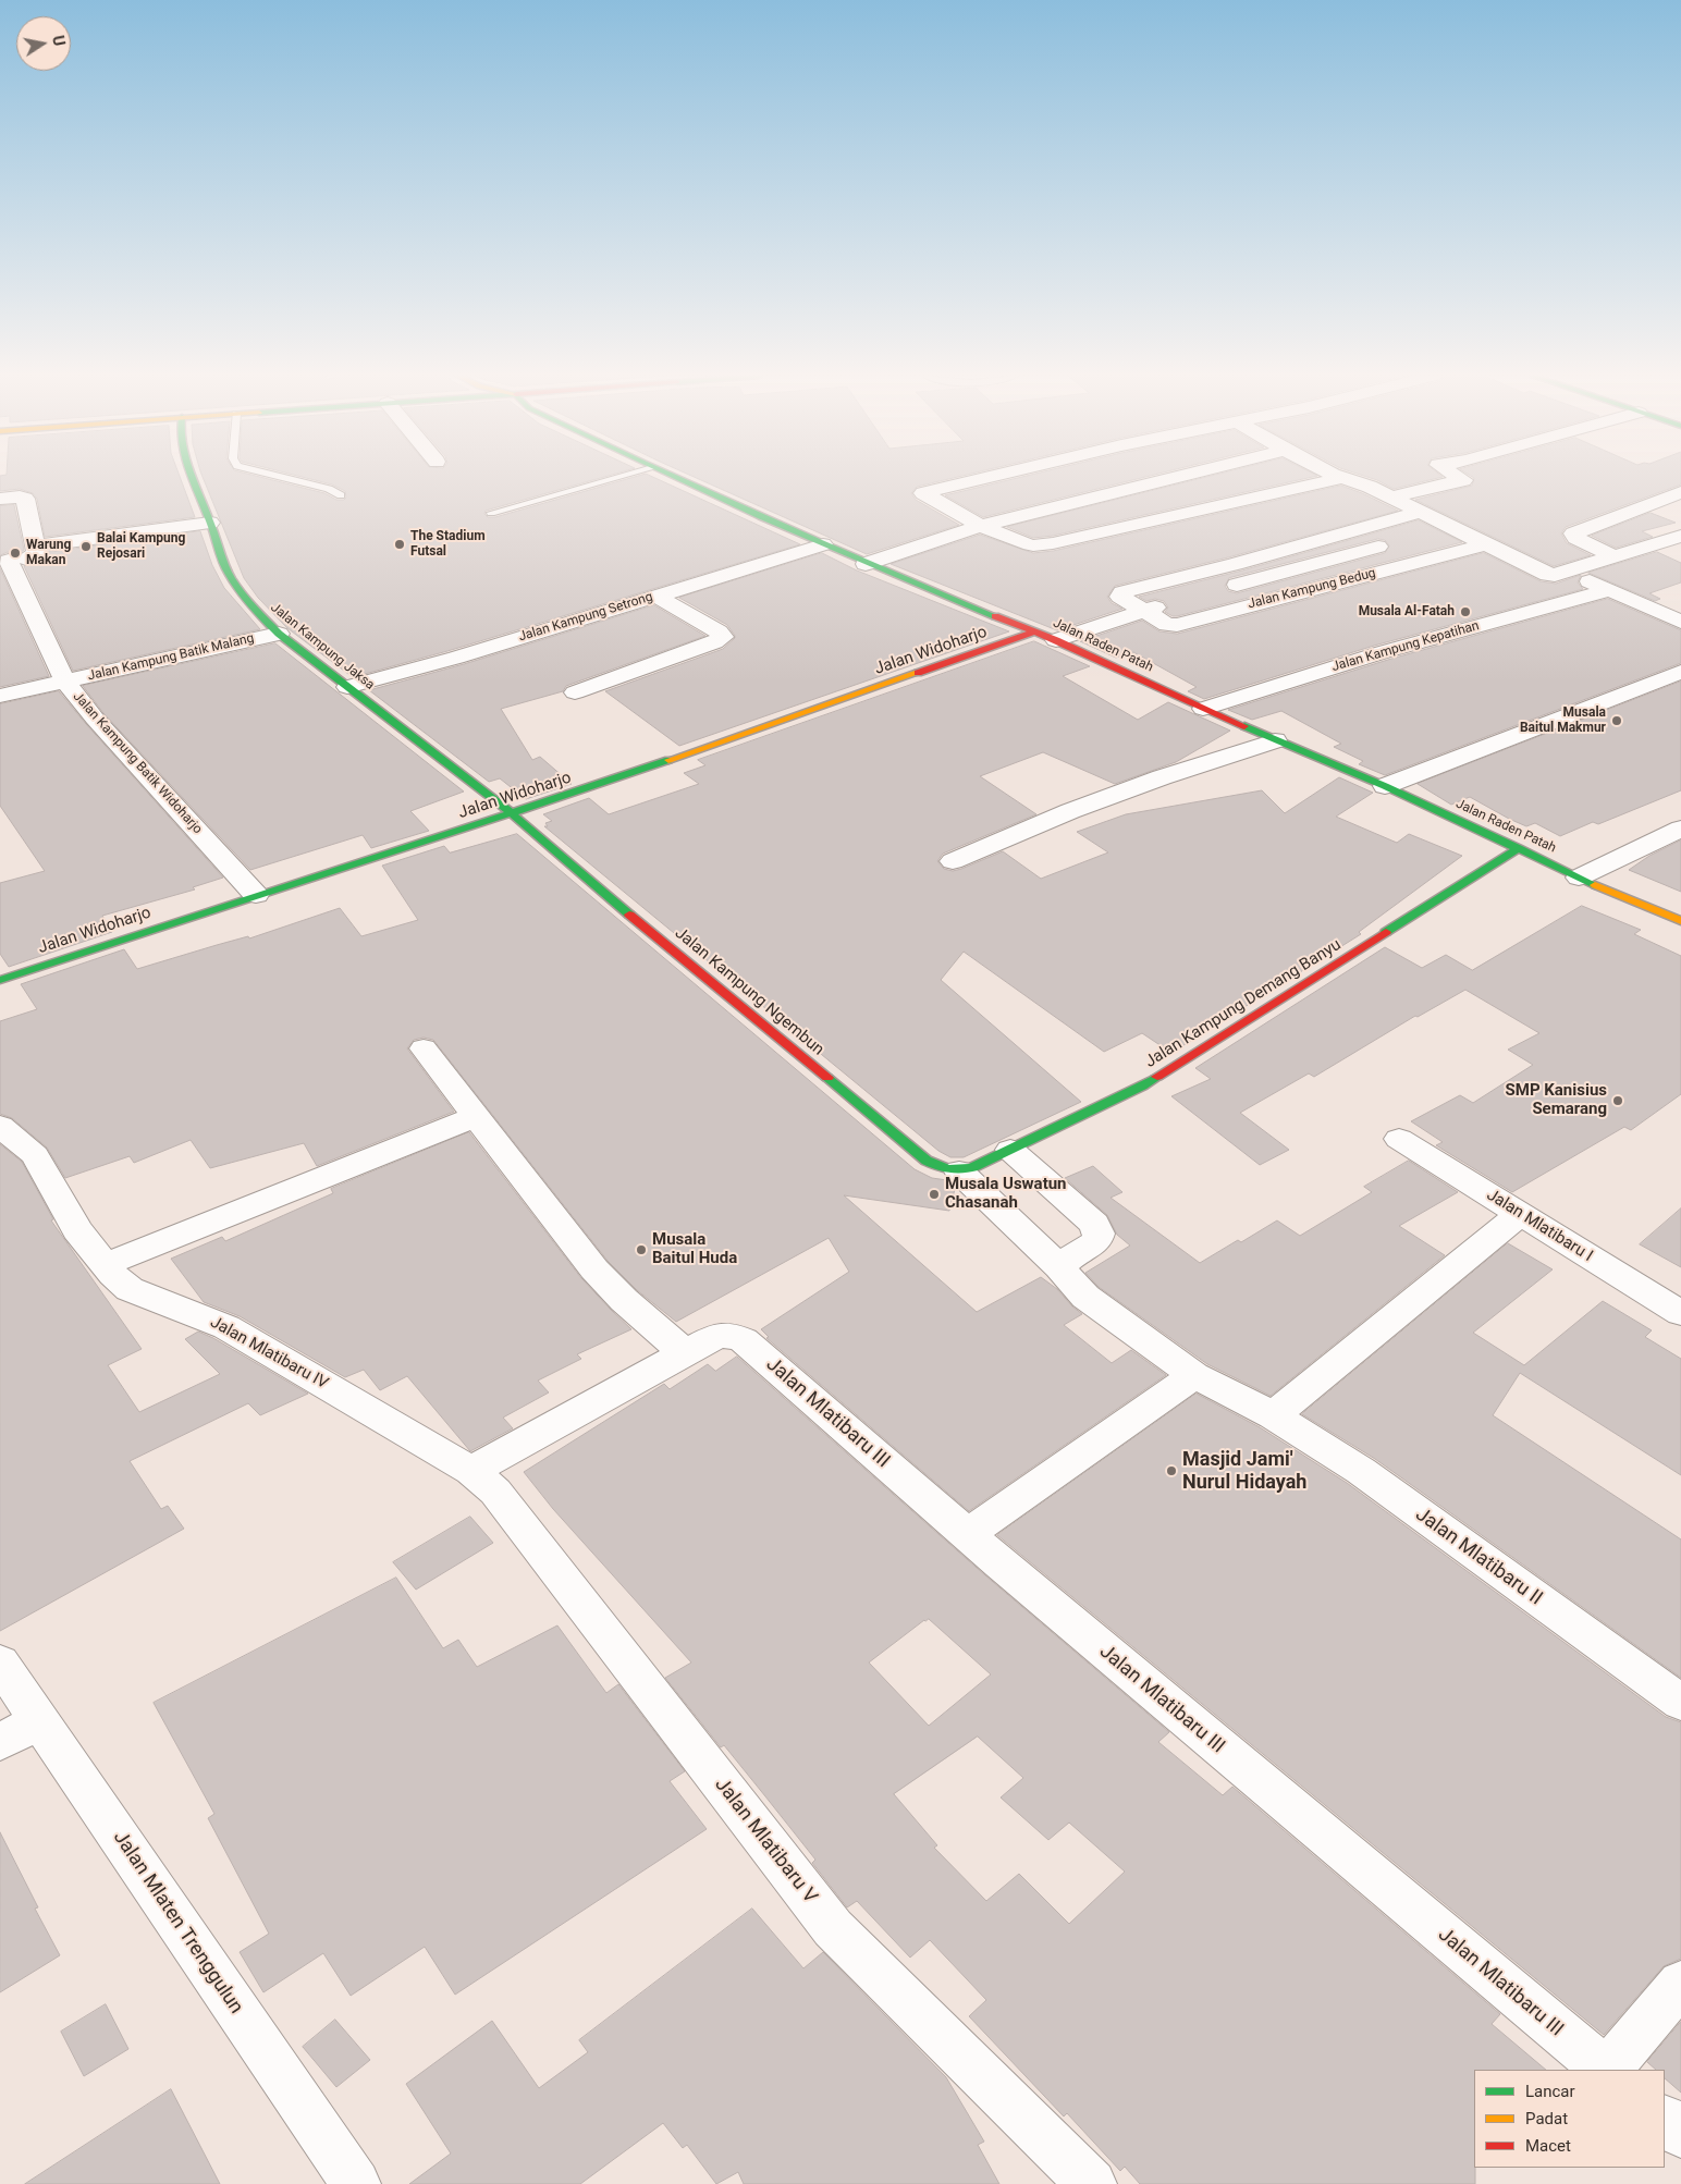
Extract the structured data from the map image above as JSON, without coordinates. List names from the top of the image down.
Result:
{
  "streets": {
    "main road": [
      "Jalan Raden Patah",
      "Jalan Kampung Jaksa",
      "Jalan Widoharjo",
      "Jalan Kampung Ngembun",
      "Jalan Kampung Demang Banyu"
    ],
    "street": [
      "Jalan Kampung Bedug",
      "Jalan Kampung Setrong",
      "Jalan Kampung Kepatihan",
      "Jalan Kampung Batik Malang",
      "Jalan Kampung Batik Widoharjo",
      "Jalan Mlatibaru I",
      "Jalan Mlatibaru IV",
      "Jalan Mlatibaru III",
      "Jalan Mlatibaru II",
      "Jalan Mlatibaru V",
      "Jalan Mlaten Trenggulun"
    ]
  },
  "crossings": [
    ["Jalan Kampung Setrong", "Jalan Raden Patah"],
    ["Jalan Kampung Setrong", "Jalan Kampung Jaksa"],
    ["Jalan Raden Patah", "Jalan Kampung Kepatihan"],
    ["Jalan Raden Patah", "Jalan Widoharjo"],
    ["Jalan Raden Patah", "Jalan Kampung Demang Banyu"],
    ["Jalan Kampung Jaksa", "Jalan Widoharjo"],
    ["Jalan Kampung Jaksa", "Jalan Kampung Batik Malang"],
    ["Jalan Kampung Jaksa", "Jalan Kampung Ngembun"],
    ["Jalan Widoharjo", "Jalan Kampung Batik Widoharjo"],
    ["Jalan Widoharjo", "Jalan Kampung Ngembun"],
    ["Jalan Kampung Batik Malang", "Jalan Kampung Batik Widoharjo"],
    ["Jalan Kampung Ngembun", "Jalan Kampung Demang Banyu"],
    ["Jalan Kampung Ngembun", "Jalan Mlatibaru II"],
    ["Jalan Kampung Demang Banyu", "Jalan Mlatibaru II"],
    ["Jalan Mlatibaru IV", "Jalan Mlatibaru V"]
  ],
  "places": [
    "The Stadium Futsal",
    "Balai Kampung Rejosari",
    "Warung Makan",
    "Musala Al-Fatah",
    "Musala Baitul Makmur",
    "SMP Kanisius Semarang",
    "Musala Uswatun Chasanah",
    "Musala Baitul Huda",
    "Masjid Jami' Nurul Hidayah"
  ],
  "legend": ["Lancar", "Padat", "Macet"],
  "north": "right"
}
